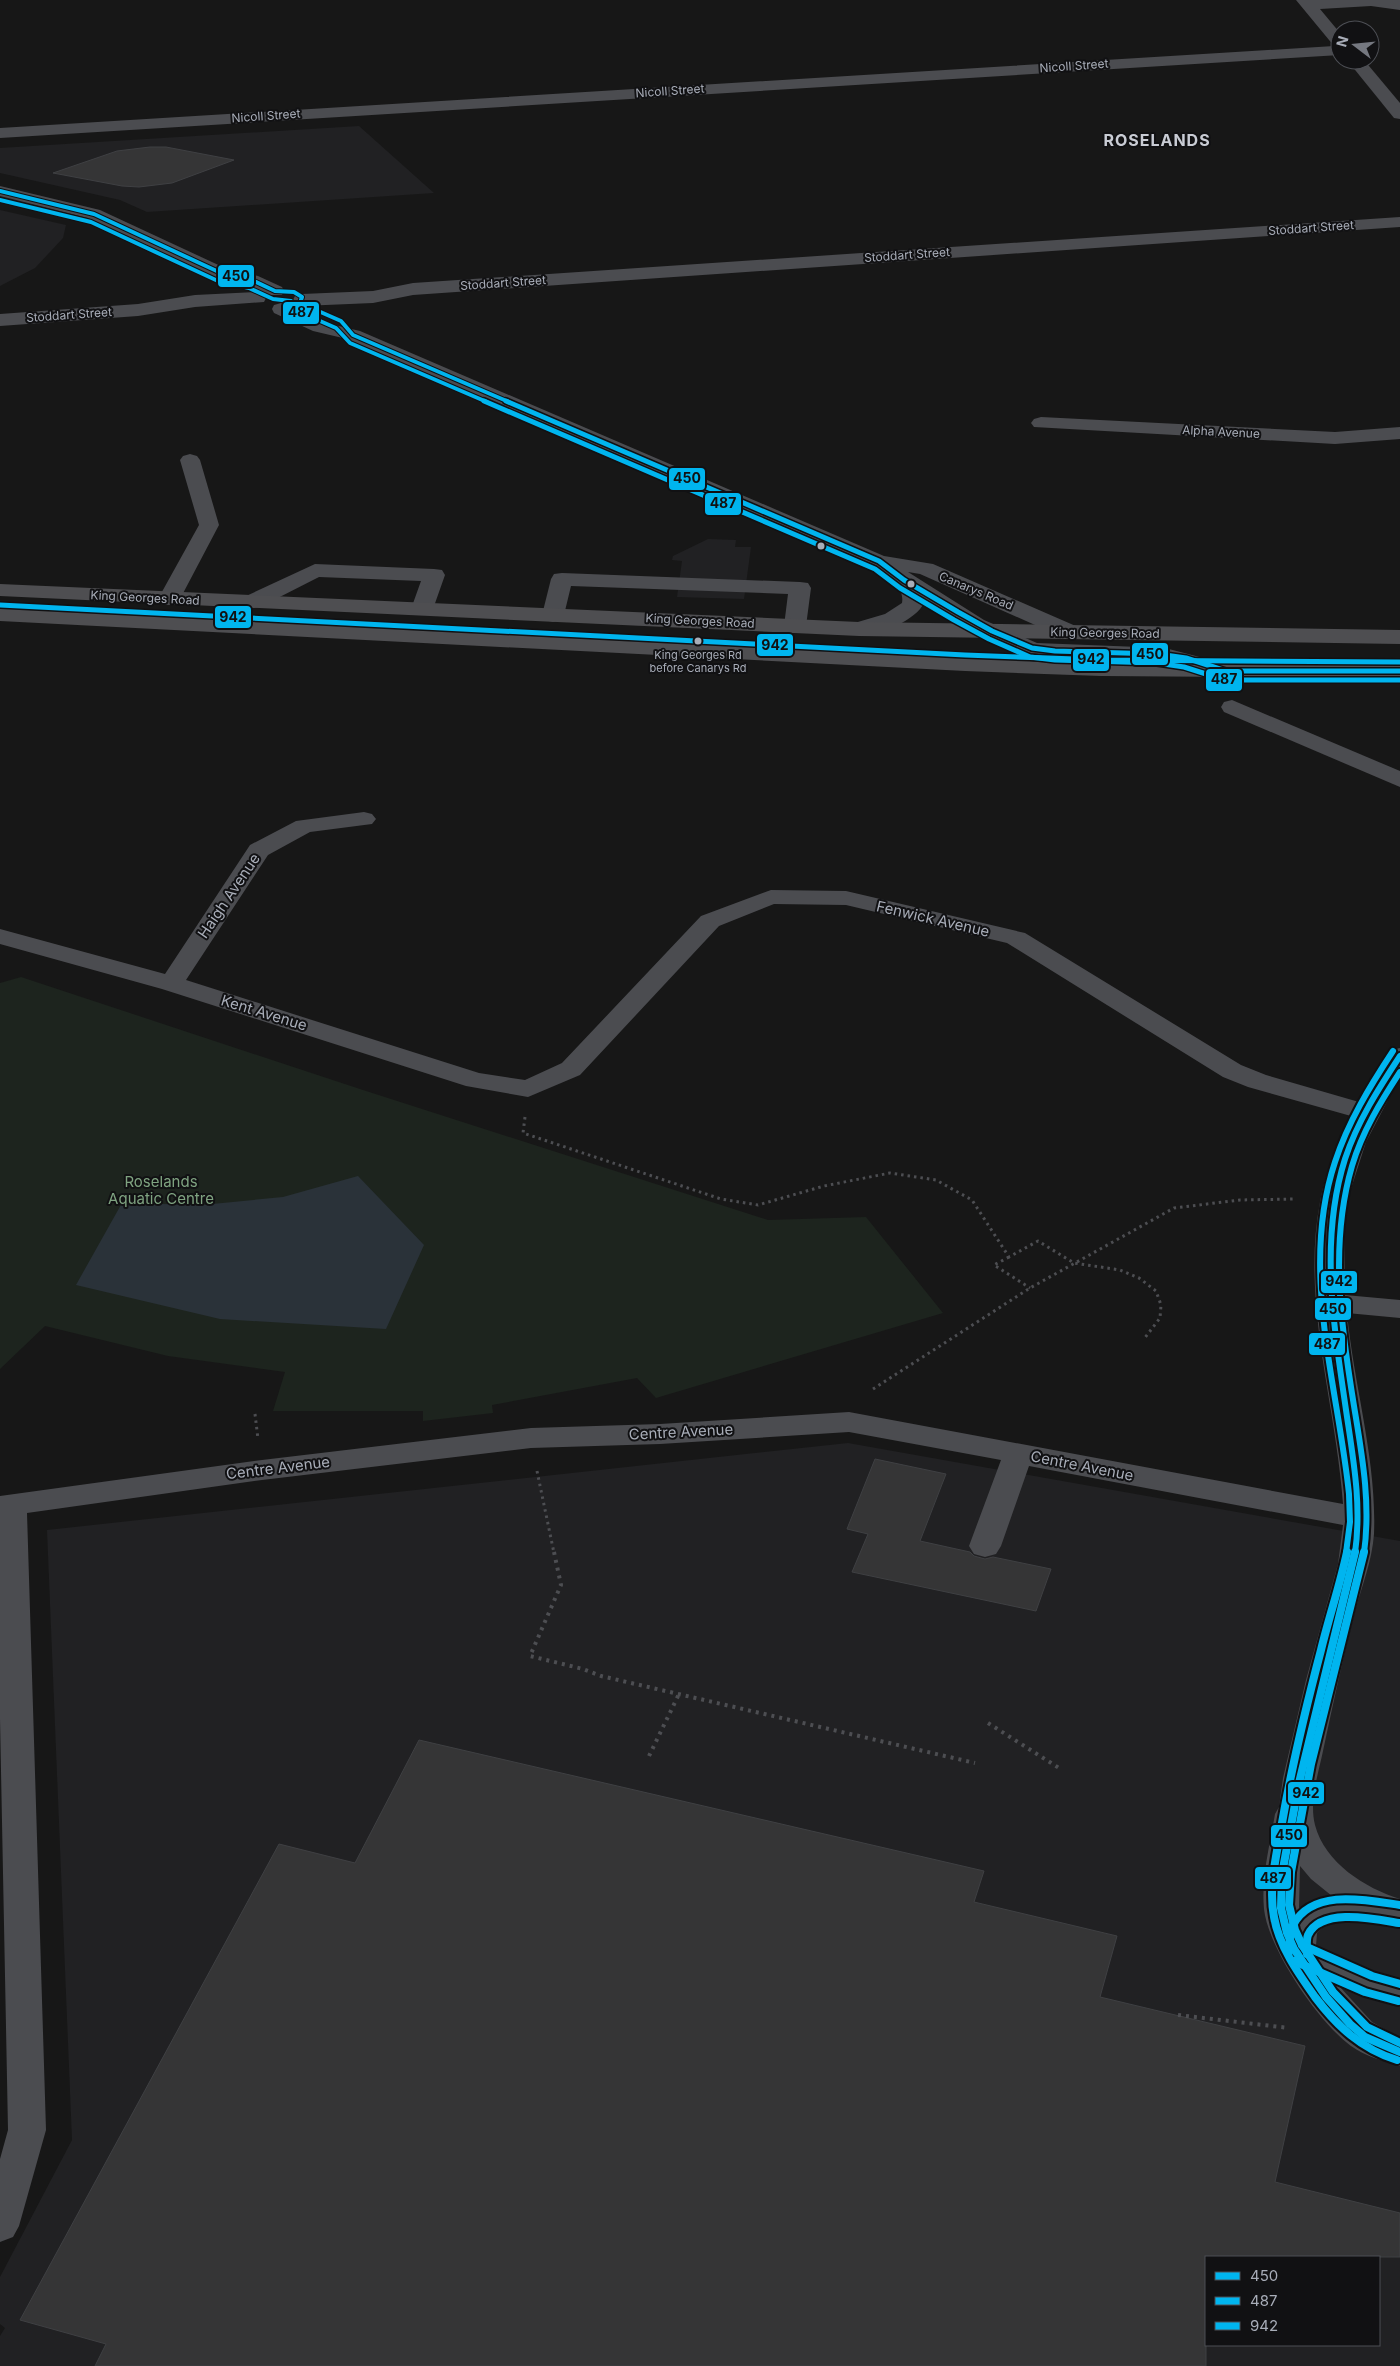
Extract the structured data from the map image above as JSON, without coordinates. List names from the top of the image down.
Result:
{
  "streets": {
    "highway": ["King Georges Road"],
    "street": [
      "Nicoll Street",
      "Stoddart Street",
      "Alpha Avenue",
      "Canarys Road",
      "Haigh Avenue",
      "Fenwick Avenue",
      "Kent Avenue",
      "Centre Avenue"
    ]
  },
  "crossings": [
    ["Stoddart Street", "Canarys Road"],
    ["Canarys Road", "King Georges Road"],
    ["Haigh Avenue", "Kent Avenue"],
    ["Fenwick Avenue", "Kent Avenue"]
  ],
  "districts": ["ROSELANDS"],
  "parks": ["Roselands Aquatic Centre"],
  "places": ["King Georges Rd before Canarys Rd"],
  "lines": ["transit line 450", "transit line 487", "transit line 942"],
  "legend": ["450", "487", "942"],
  "north": "left"
}
